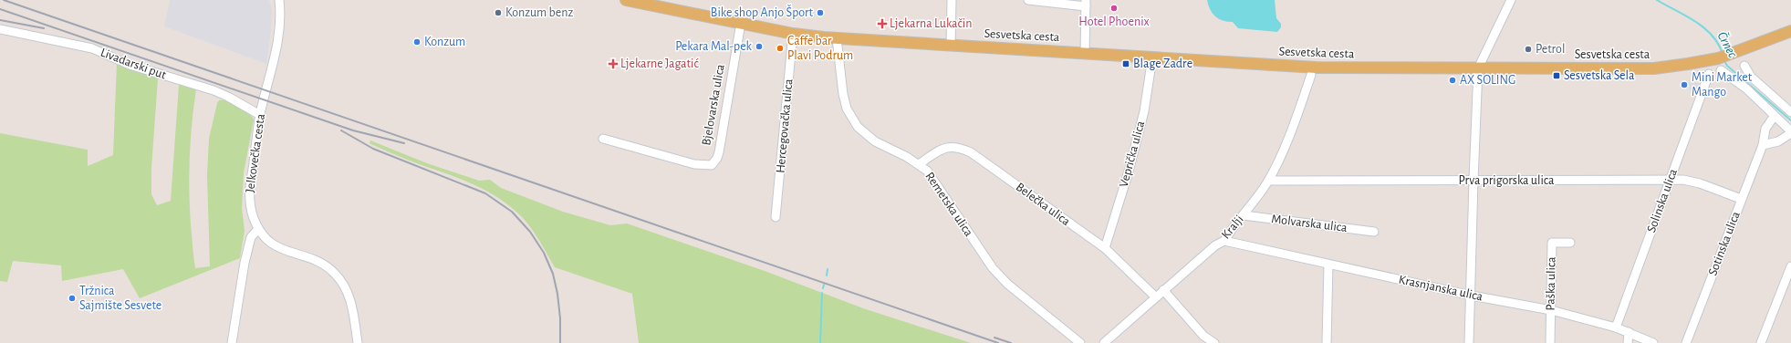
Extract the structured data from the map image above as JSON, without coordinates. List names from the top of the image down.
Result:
{
  "streets": {
    "main road": ["Sesvetska cesta"],
    "street": [
      "Livadarski put",
      "Bjelovarska ulica",
      "Hercegovačka ulica",
      "Jelkovečka cesta",
      "Veprička ulica",
      "Prva prigorska ulica",
      "Solinska ulica",
      "Remetska ulica",
      "Belečka ulica",
      "Molvarska ulica",
      "Kralji",
      "Sotinska ulica",
      "Paška ulica",
      "Krasnjanska ulica"
    ]
  },
  "crossings": [
    ["Sesvetska cesta", "Veprička ulica"],
    ["Sesvetska cesta", "Remetska ulica"],
    ["Livadarski put", "Jelkovečka cesta"],
    ["Veprička ulica", "Belečka ulica"],
    ["Prva prigorska ulica", "Solinska ulica"],
    ["Prva prigorska ulica", "Kralji"],
    ["Prva prigorska ulica", "Sotinska ulica"],
    ["Solinska ulica", "Krasnjanska ulica"],
    ["Remetska ulica", "Belečka ulica"],
    ["Belečka ulica", "Kralji"],
    ["Molvarska ulica", "Kralji"],
    ["Kralji", "Krasnjanska ulica"],
    ["Paška ulica", "Krasnjanska ulica"]
  ],
  "water": ["Črnec"],
  "places": {
    "other": [
      "Hotel Phoenix",
      "Konzum benz",
      "Bike shop Anjo Šport",
      "Konzum",
      "Pekara Mal-pek",
      "Caffe bar Plavi Podrum",
      "Petrol",
      "AX SOLING",
      "Mini Market Mango",
      "Tržnica Sajmište Sesvete"
    ],
    "health": ["Ljekarna Lukačin", "Ljekarne Jagatić"],
    "transit": ["Blage Zadre", "Sesvetska Sela"]
  }
}
